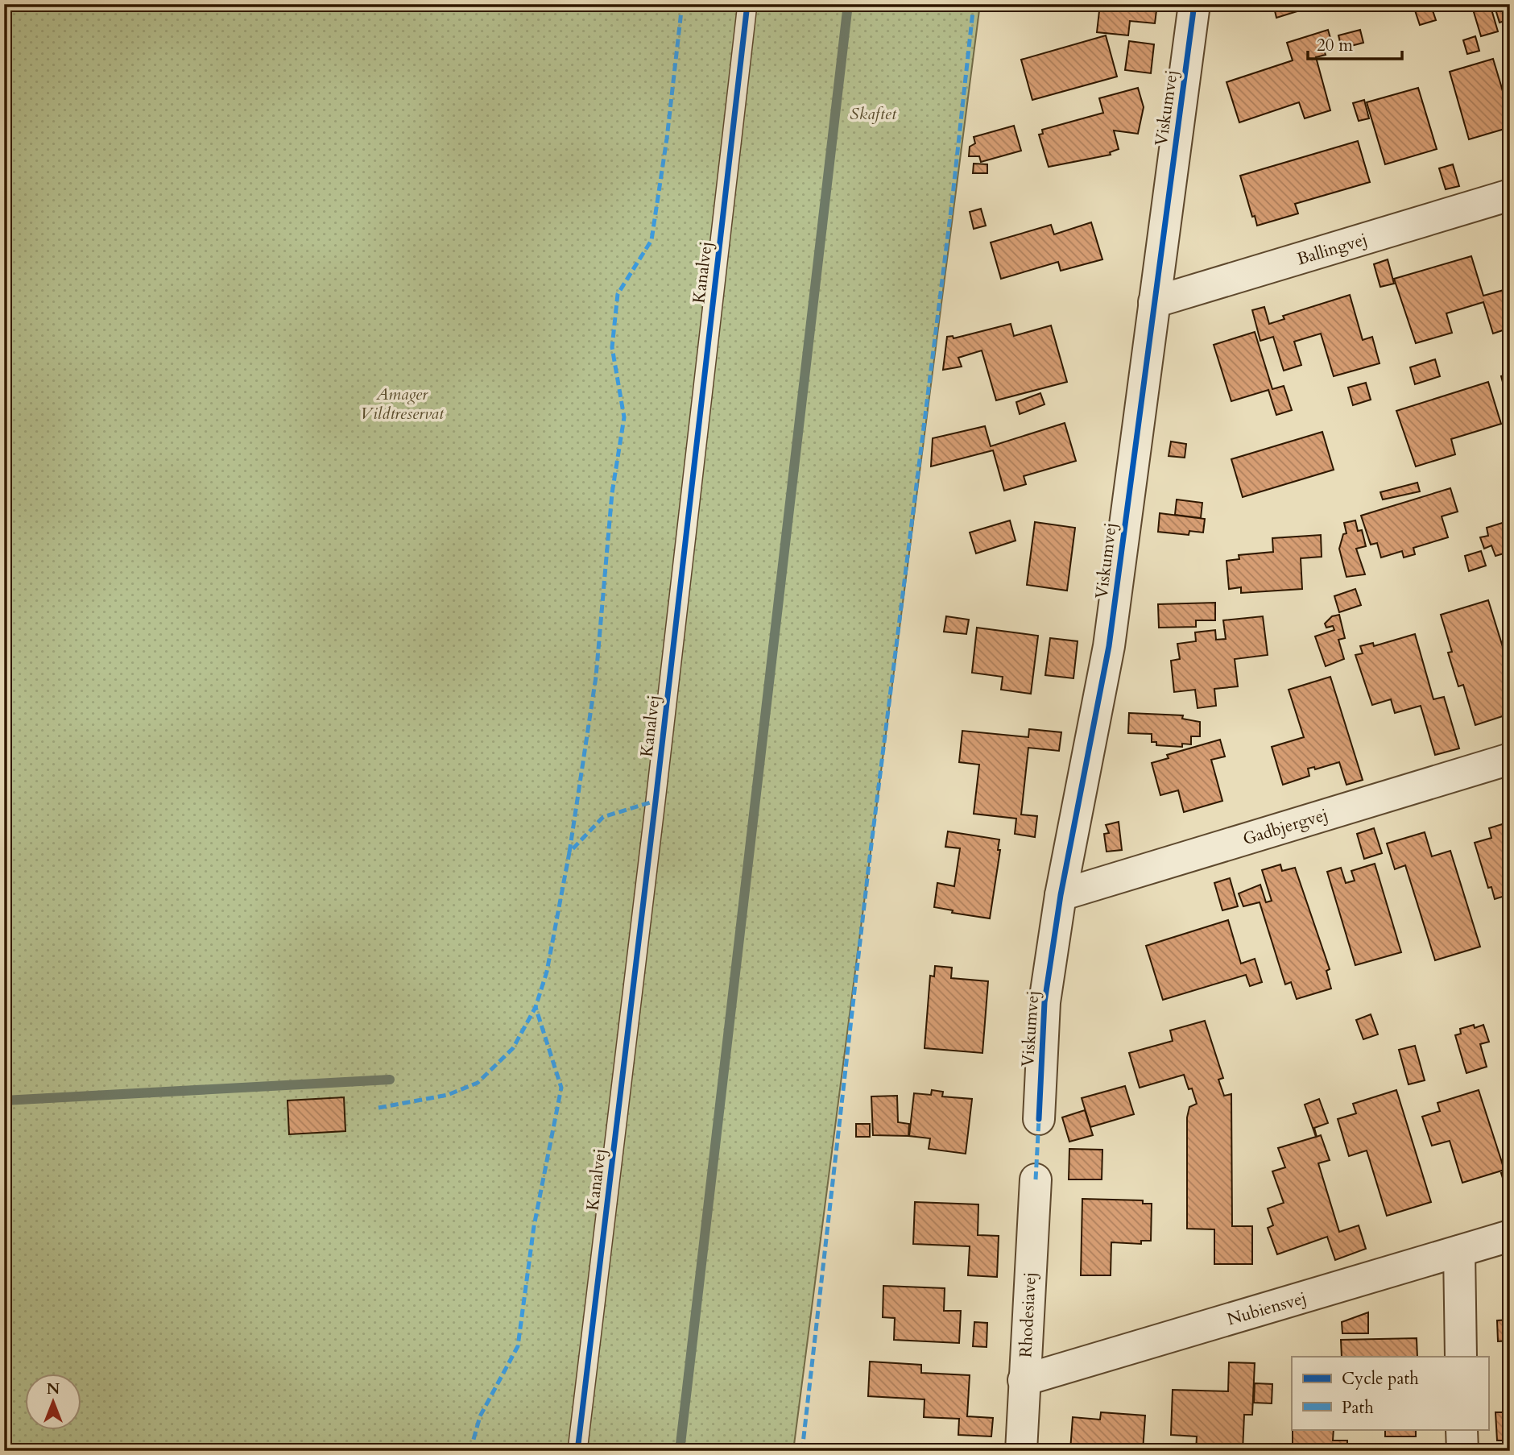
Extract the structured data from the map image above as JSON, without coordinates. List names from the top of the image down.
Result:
{
  "streets": {
    "street": [
      "Viskumvej",
      "Ballingvej",
      "Gadbjergvej",
      "Nubiensvej",
      "Rhodesiavej"
    ],
    "lane": ["Kanalvej"]
  },
  "crossings": [
    ["Viskumvej", "Ballingvej"],
    ["Viskumvej", "Gadbjergvej"],
    ["Nubiensvej", "Rhodesiavej"]
  ],
  "parks": ["Skaftet", "Amager Vildtreservat"],
  "legend": ["Cycle path", "Path"],
  "scale_bar": "20 m",
  "north": "top"
}
